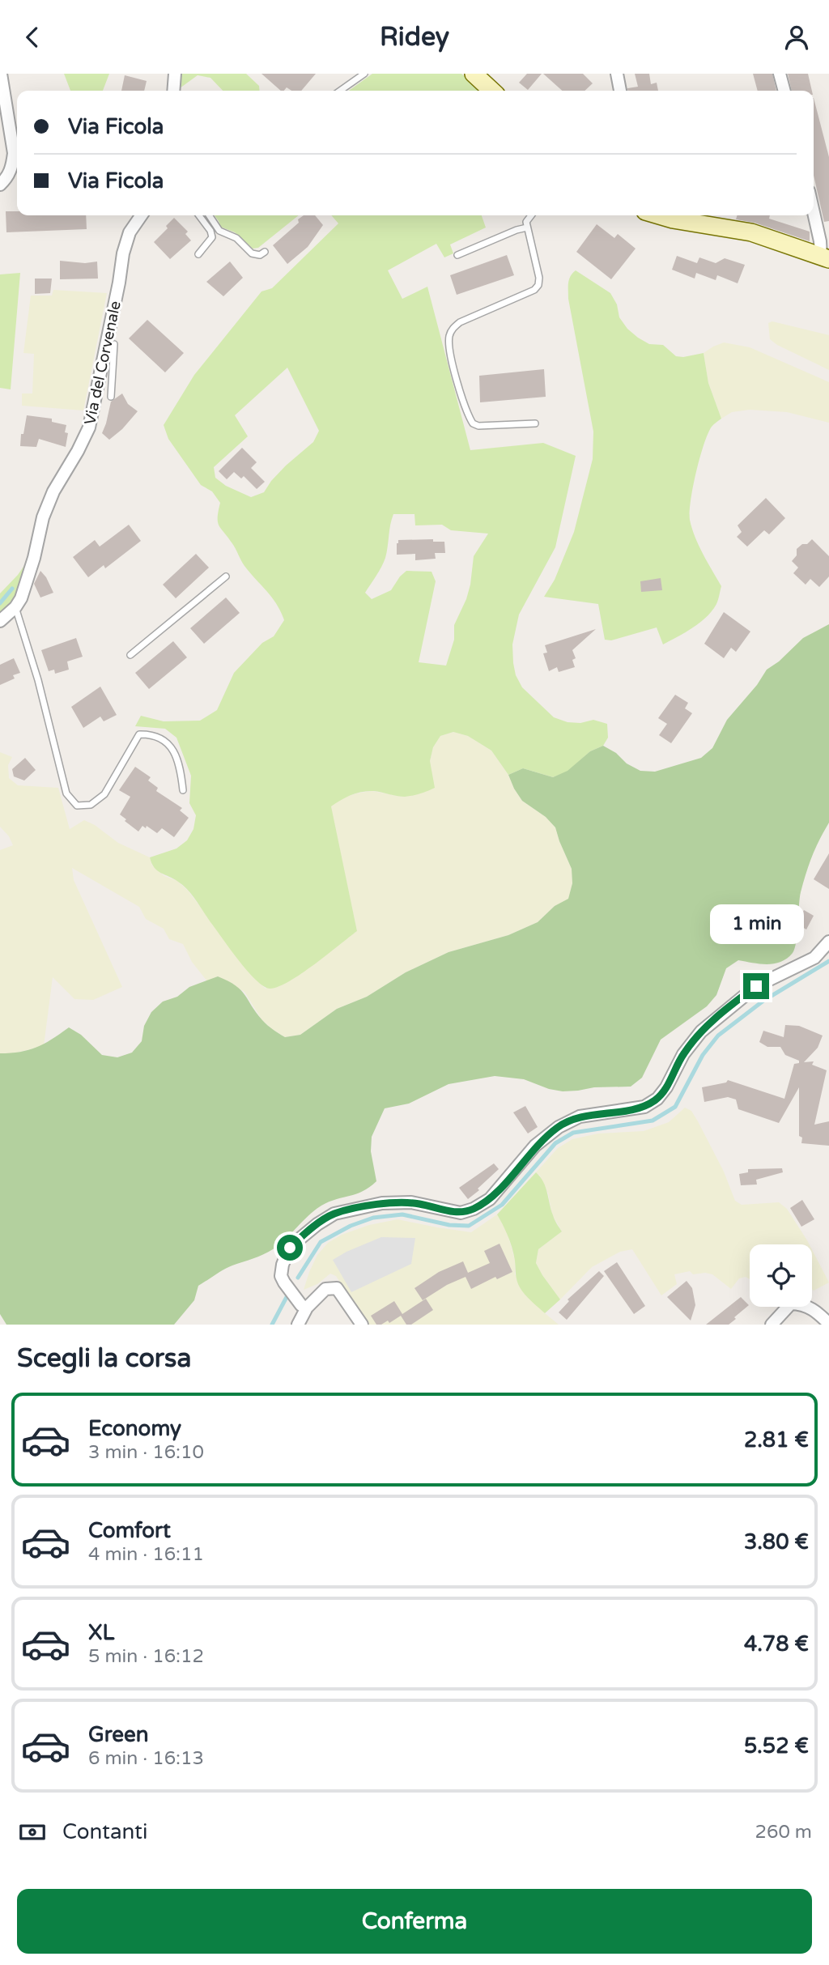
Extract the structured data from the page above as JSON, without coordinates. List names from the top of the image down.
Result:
{
  "streets": {
    "street": ["Via del Corvenale"]
  },
  "page": {
    "header": "Ridey",
    "banner": ["Via Ficola", "Via Ficola"],
    "bubble": "1 min",
    "heading": "Scegli la corsa",
    "list": [
      {
        "name": "Economy",
        "note": "3 min · 16:10",
        "value": "2.81 €"
      },
      {
        "name": "Comfort",
        "note": "4 min · 16:11",
        "value": "3.80 €"
      },
      {
        "name": "XL",
        "note": "5 min · 16:12",
        "value": "4.78 €"
      },
      {
        "name": "Green",
        "note": "6 min · 16:13",
        "value": "5.52 €"
      }
    ],
    "pay": ["Contanti", "260 m"],
    "buttons": "Conferma"
  }
}
